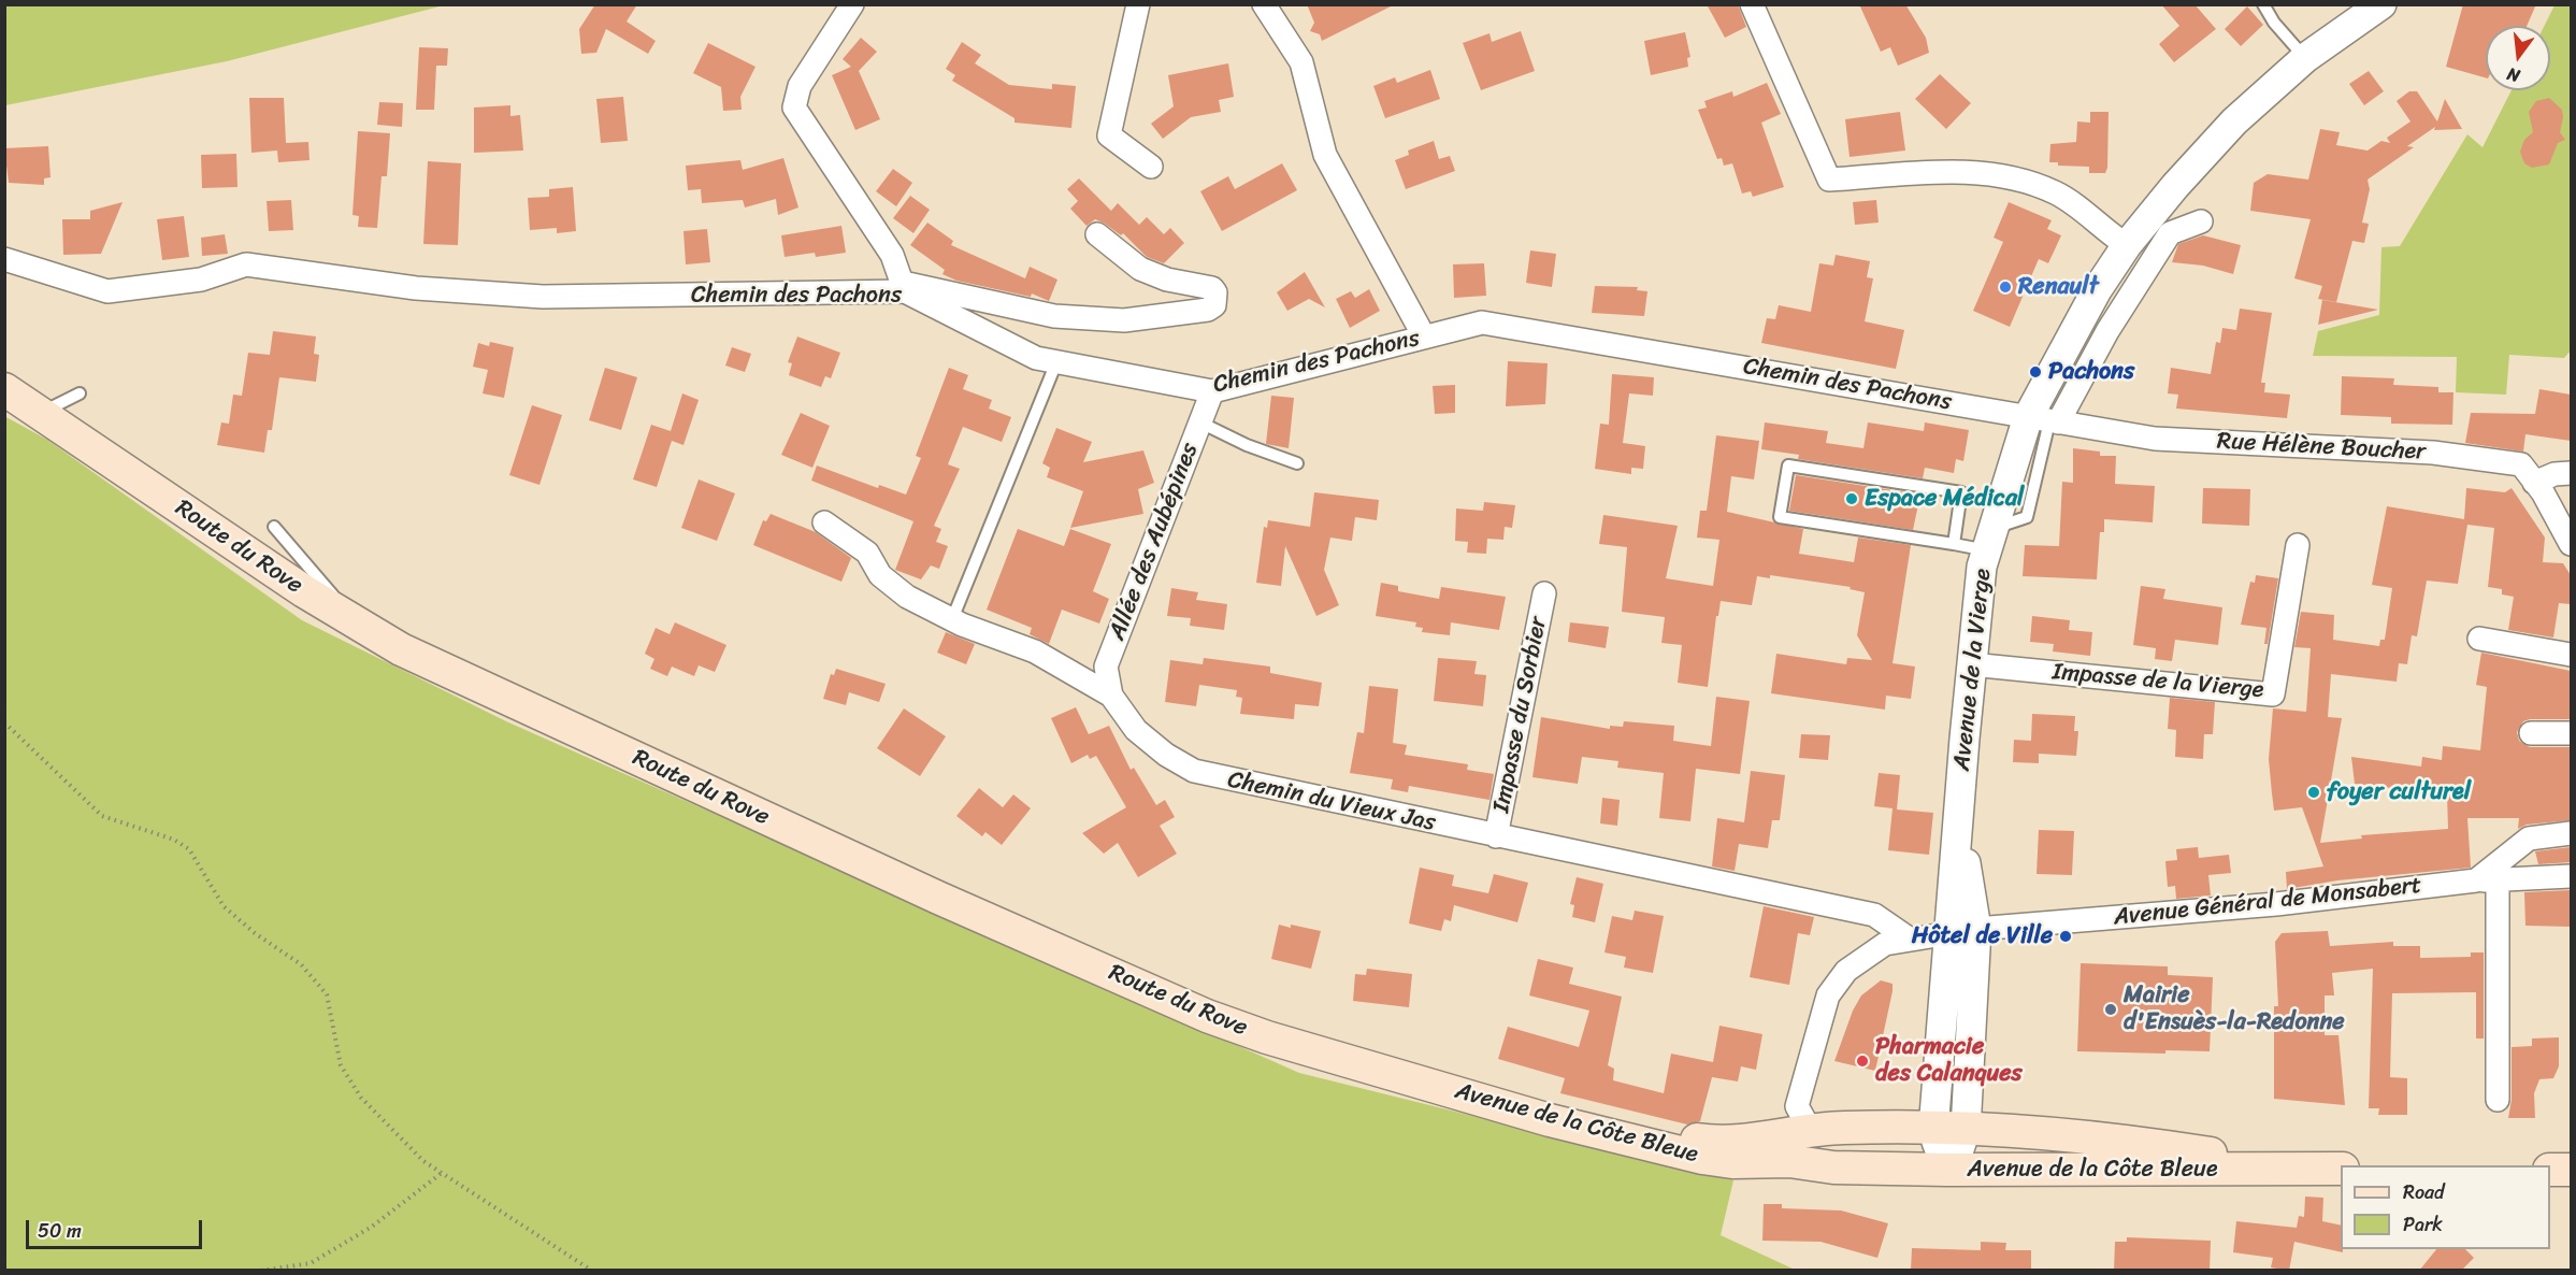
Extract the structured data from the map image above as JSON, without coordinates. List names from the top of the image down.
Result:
{
  "streets": {
    "main road": ["Route du Rove", "Avenue de la Côte Bleue"],
    "street": [
      "Chemin des Pachons",
      "Rue Hélène Boucher",
      "Allée des Aubépines",
      "Avenue de la Vierge",
      "Impasse de la Vierge",
      "Impasse du Sorbier",
      "Chemin du Vieux Jas",
      "Avenue Général de Monsabert"
    ]
  },
  "crossings": [
    ["Chemin des Pachons", "Rue Hélène Boucher"],
    ["Chemin des Pachons", "Allée des Aubépines"],
    ["Chemin des Pachons", "Avenue de la Vierge"],
    ["Rue Hélène Boucher", "Avenue de la Vierge"],
    ["Allée des Aubépines", "Chemin du Vieux Jas"],
    ["Route du Rove", "Avenue de la Côte Bleue"],
    ["Avenue de la Vierge", "Impasse de la Vierge"],
    ["Avenue de la Vierge", "Avenue Général de Monsabert"],
    ["Avenue de la Vierge", "Avenue de la Côte Bleue"],
    ["Impasse du Sorbier", "Chemin du Vieux Jas"],
    ["Chemin du Vieux Jas", "Avenue Général de Monsabert"],
    ["Avenue Général de Monsabert", "Avenue de la Côte Bleue"]
  ],
  "places": [
    "Renault",
    "Pachons",
    "Espace Médical",
    "foyer culturel",
    "Hôtel de Ville",
    "Mairie d'Ensuès-la-Redonne",
    "Pharmacie des Calanques"
  ],
  "legend": ["Road", "Park"],
  "scale_bar": "50 m",
  "north": "bottom"
}
